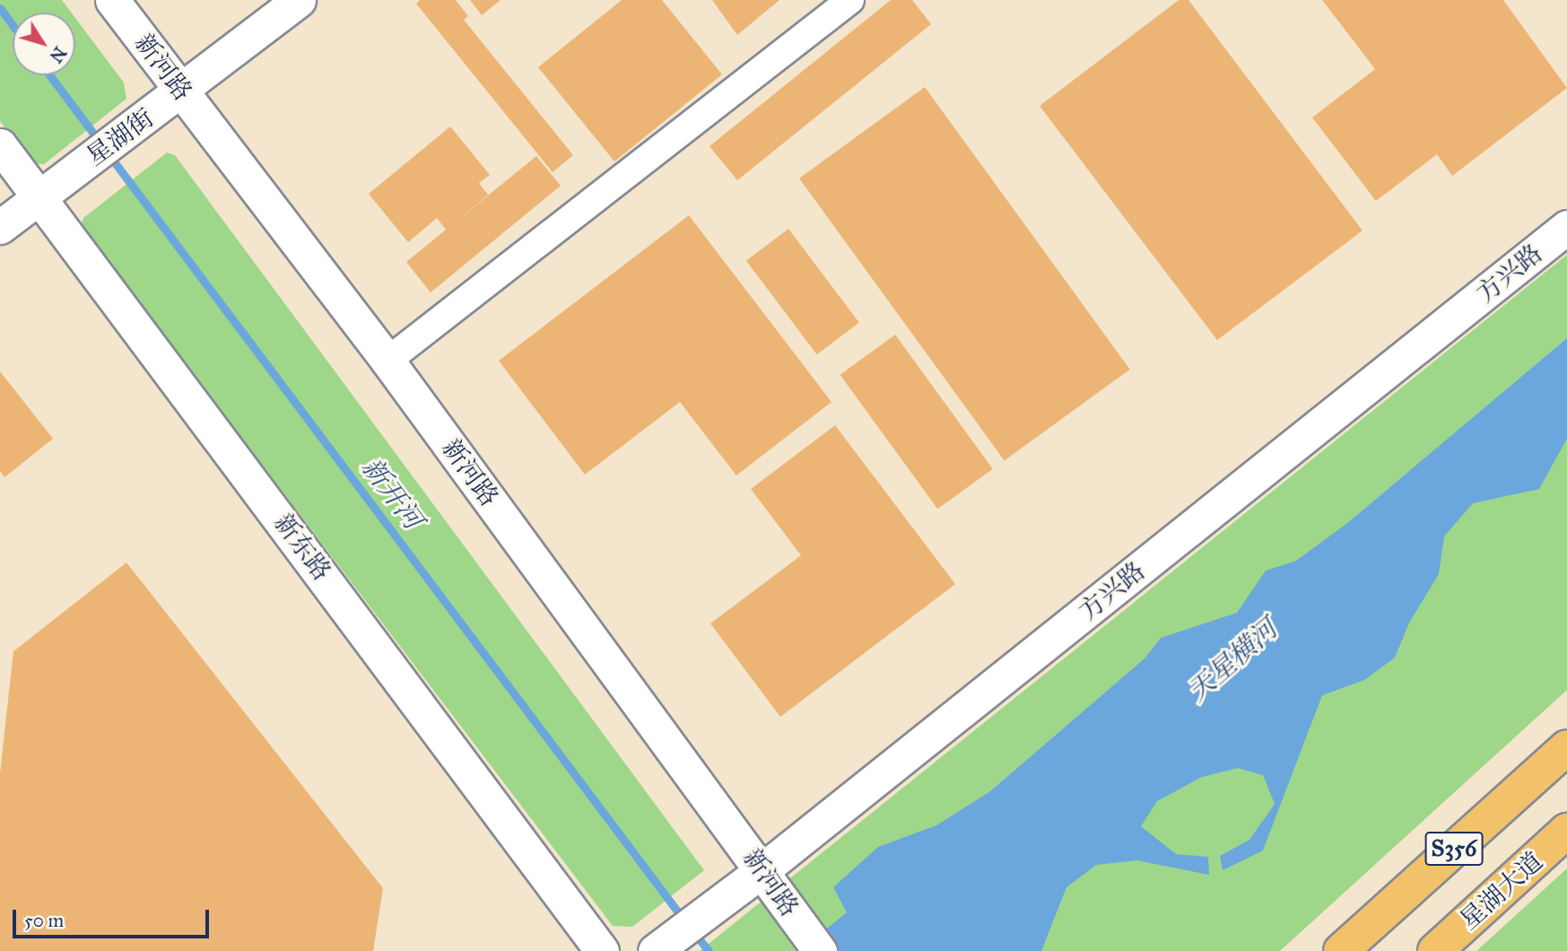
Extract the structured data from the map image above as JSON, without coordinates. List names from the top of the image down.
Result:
{
  "streets": {
    "main road": ["S356", "星湖大道"],
    "street": [
      "新河路",
      "星湖街",
      "方兴路",
      "新东路"
    ]
  },
  "crossings": [
    ["新河路", "星湖街"],
    ["新河路", "方兴路"],
    ["星湖街", "新东路"]
  ],
  "water": ["新开河", "天星横河"],
  "scale_bar": "50 m",
  "north": "bottom right"
}
